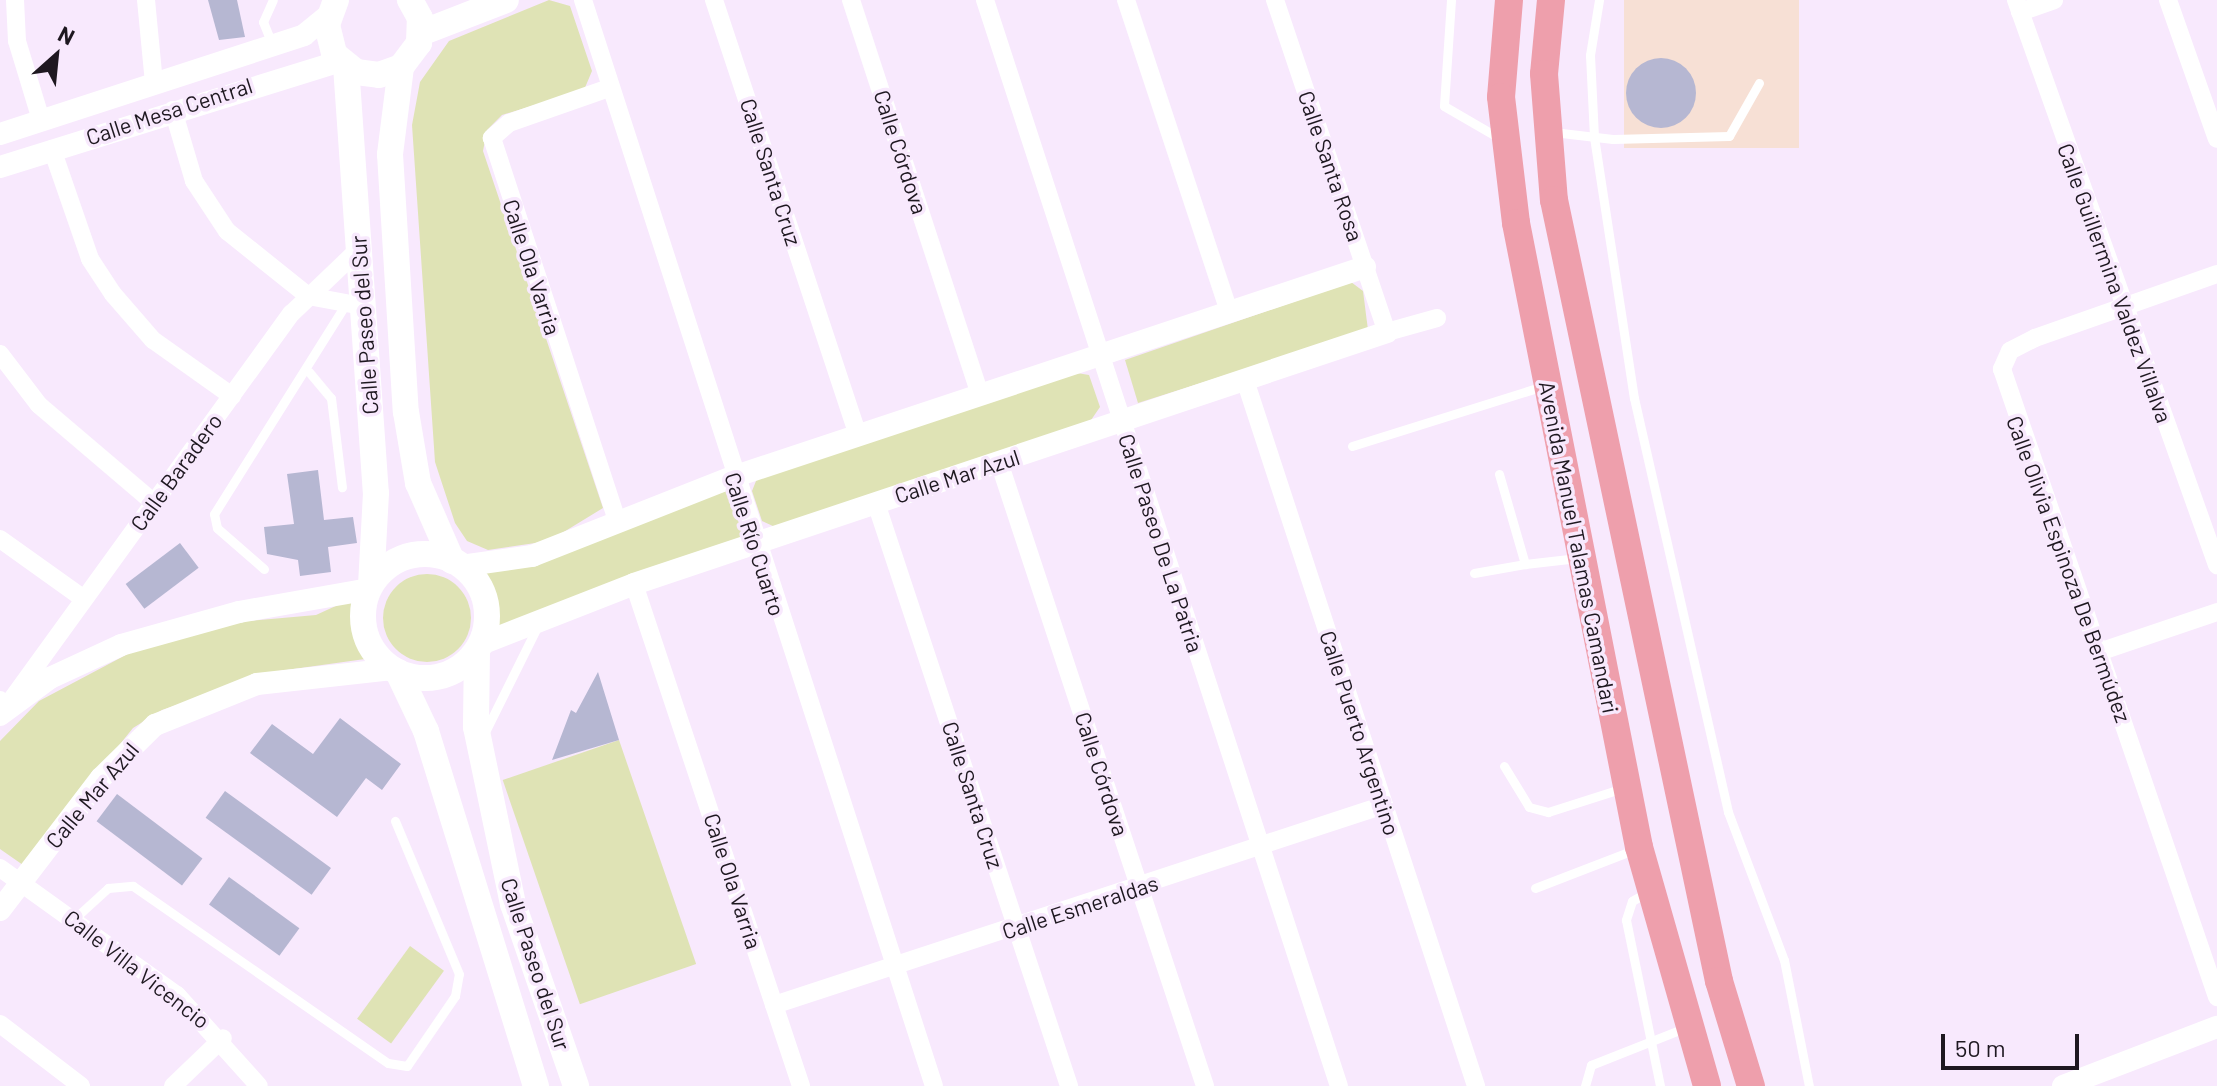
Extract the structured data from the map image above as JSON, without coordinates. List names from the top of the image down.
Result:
{
  "streets": {
    "main road": ["Calle Paseo del Sur", "Avenida Manuel Talamas Camandari"],
    "street": [
      "Calle Mesa Central",
      "Calle Córdova",
      "Calle Santa Rosa",
      "Calle Santa Cruz",
      "Calle Ola Varria",
      "Calle Guillermina Valdez Villalva",
      "Calle Baradero",
      "Calle Mar Azul",
      "Calle Paseo De La Patria",
      "Calle Río Cuarto",
      "Calle Olivia Espinoza De Bermúdez",
      "Calle Puerto Argentino",
      "Calle Esmeraldas",
      "Calle Villa Vicencio"
    ]
  },
  "crossings": [
    ["Calle Mesa Central", "Calle Paseo del Sur"],
    ["Calle Córdova", "Calle Mar Azul"],
    ["Calle Córdova", "Calle Esmeraldas"],
    ["Calle Santa Rosa", "Calle Mar Azul"],
    ["Calle Santa Cruz", "Calle Mar Azul"],
    ["Calle Santa Cruz", "Calle Esmeraldas"],
    ["Calle Ola Varria", "Calle Mar Azul"],
    ["Calle Ola Varria", "Calle Río Cuarto"],
    ["Calle Ola Varria", "Calle Esmeraldas"],
    ["Calle Guillermina Valdez Villalva", "Calle Olivia Espinoza De Bermúdez"],
    ["Calle Paseo del Sur", "Calle Baradero"],
    ["Calle Paseo del Sur", "Calle Mar Azul"],
    ["Calle Mar Azul", "Calle Paseo De La Patria"],
    ["Calle Mar Azul", "Calle Río Cuarto"],
    ["Calle Mar Azul", "Calle Puerto Argentino"],
    ["Calle Mar Azul", "Calle Villa Vicencio"],
    ["Calle Paseo De La Patria", "Calle Esmeraldas"],
    ["Calle Río Cuarto", "Calle Esmeraldas"],
    ["Calle Puerto Argentino", "Calle Esmeraldas"]
  ],
  "scale_bar": "50 m",
  "north": "top right"
}
